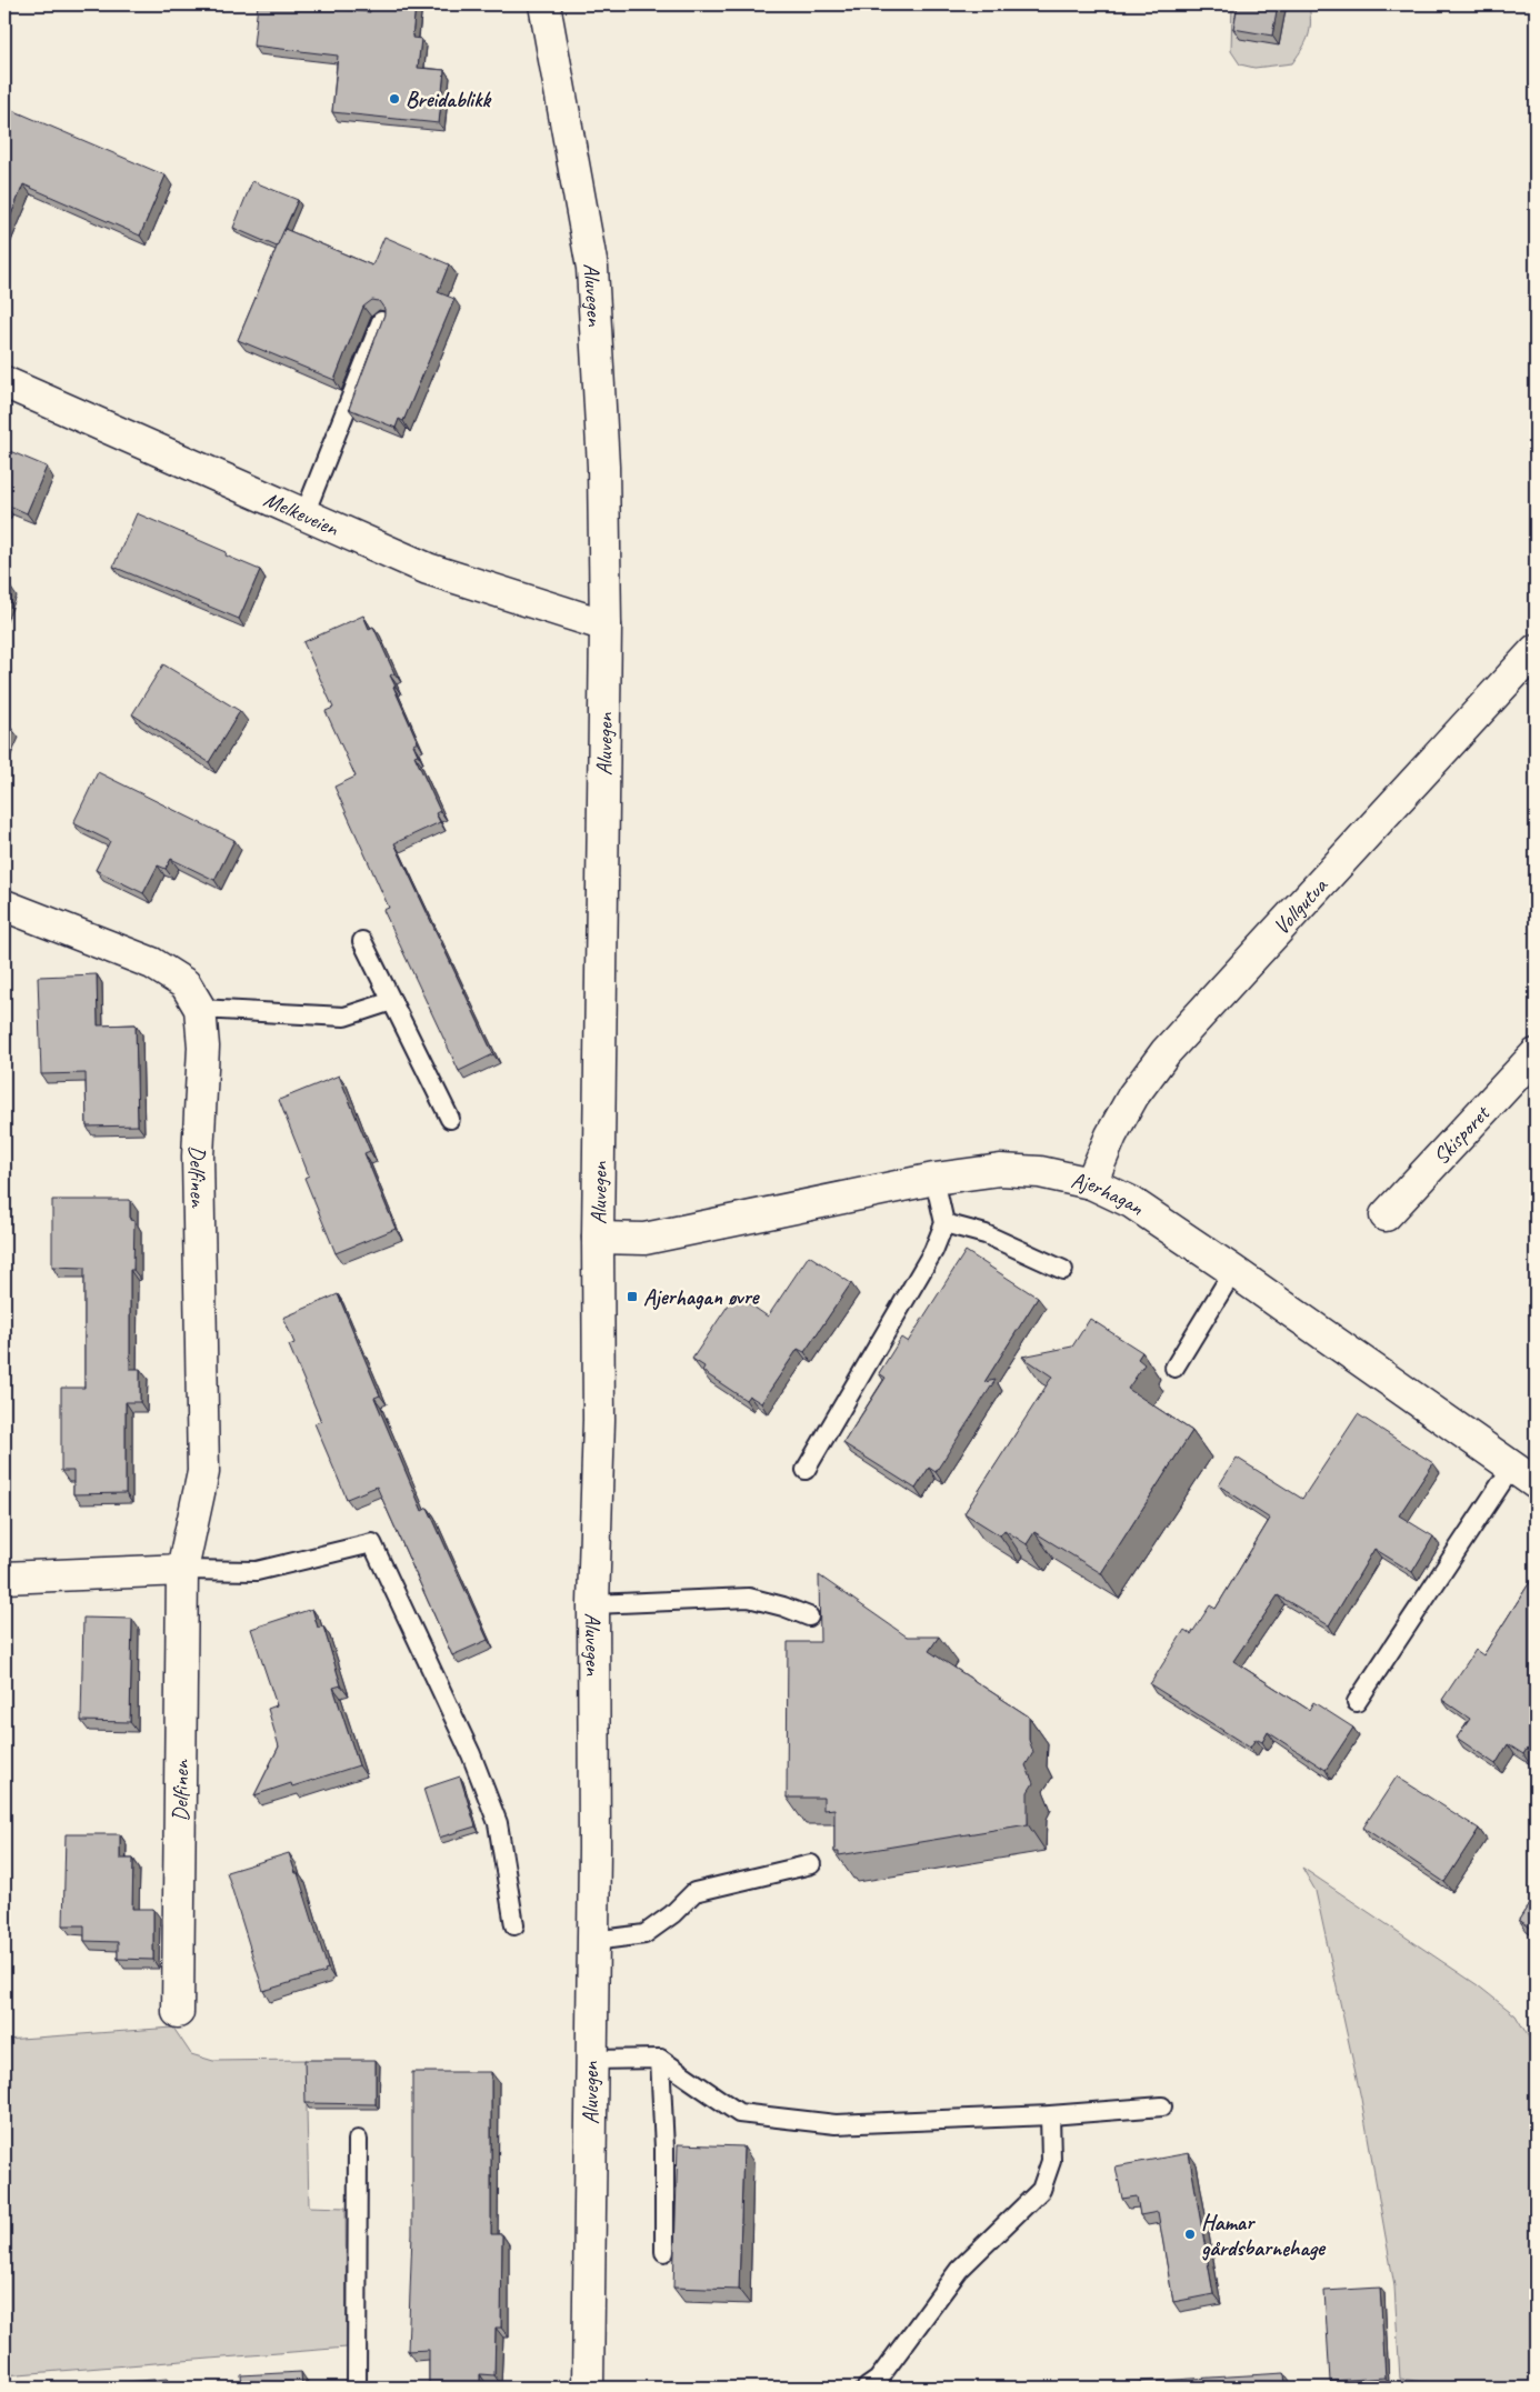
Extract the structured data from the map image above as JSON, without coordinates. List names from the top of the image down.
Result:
{
  "streets": {
    "street": [
      "Aluvegen",
      "Melkeveien",
      "Vollgutua",
      "Skisporet",
      "Delfinen",
      "Ajerhagan"
    ]
  },
  "crossings": [
    ["Aluvegen", "Melkeveien"],
    ["Aluvegen", "Ajerhagan"],
    ["Vollgutua", "Ajerhagan"]
  ],
  "places": {
    "other": ["Breidablikk", "Hamar gårdsbarnehage"],
    "transit": ["Ajerhagan øvre"]
  }
}
